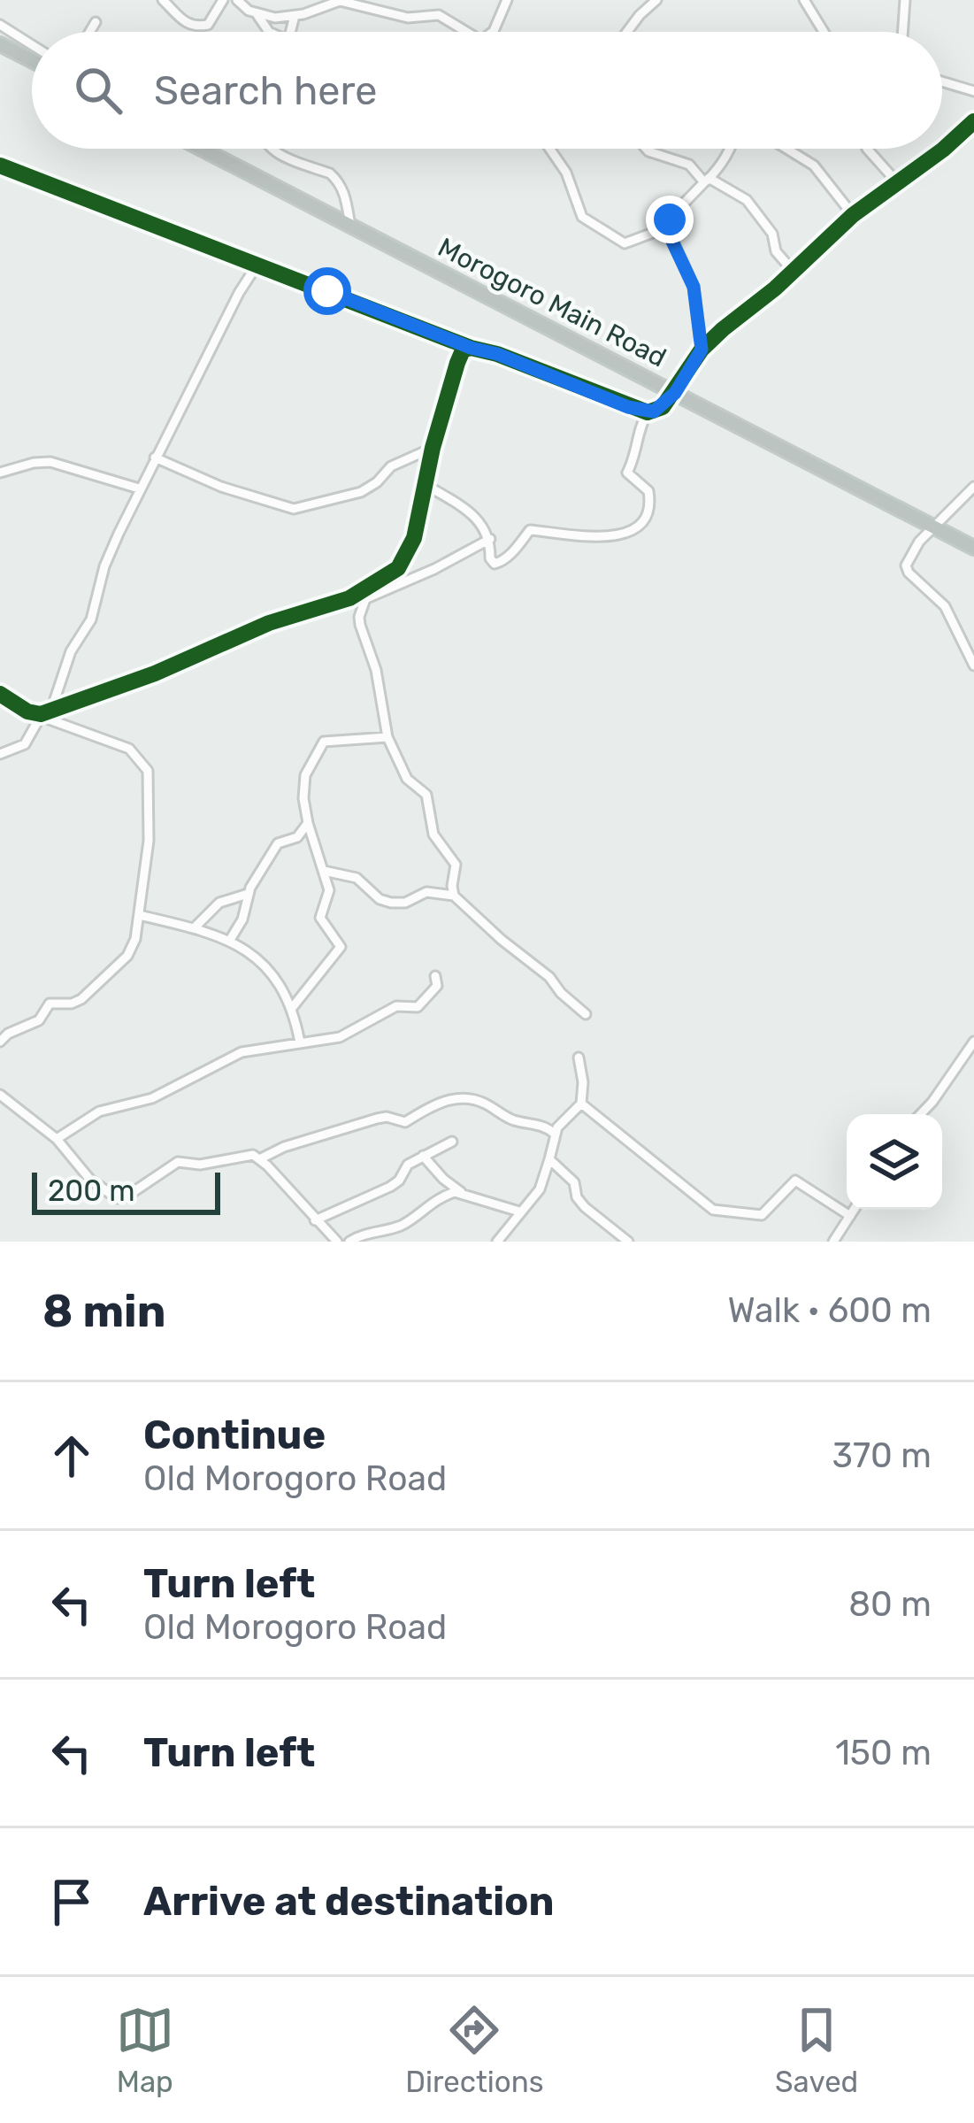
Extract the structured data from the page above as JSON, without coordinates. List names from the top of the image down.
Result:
{
  "streets": {
    "highway": ["Morogoro Main Road"]
  },
  "scale_bar": "200 m",
  "page": {
    "search": "Search here",
    "scale": "200 m",
    "heading": ["8 min", "Walk · 600 m"],
    "list": [
      ["Continue", "Old Morogoro Road", "370 m"],
      ["Turn left", "Old Morogoro Road", "80 m"],
      ["Turn left", "150 m"],
      "Arrive at destination"
    ],
    "nav": ["Map", "Directions", "Saved"]
  }
}
